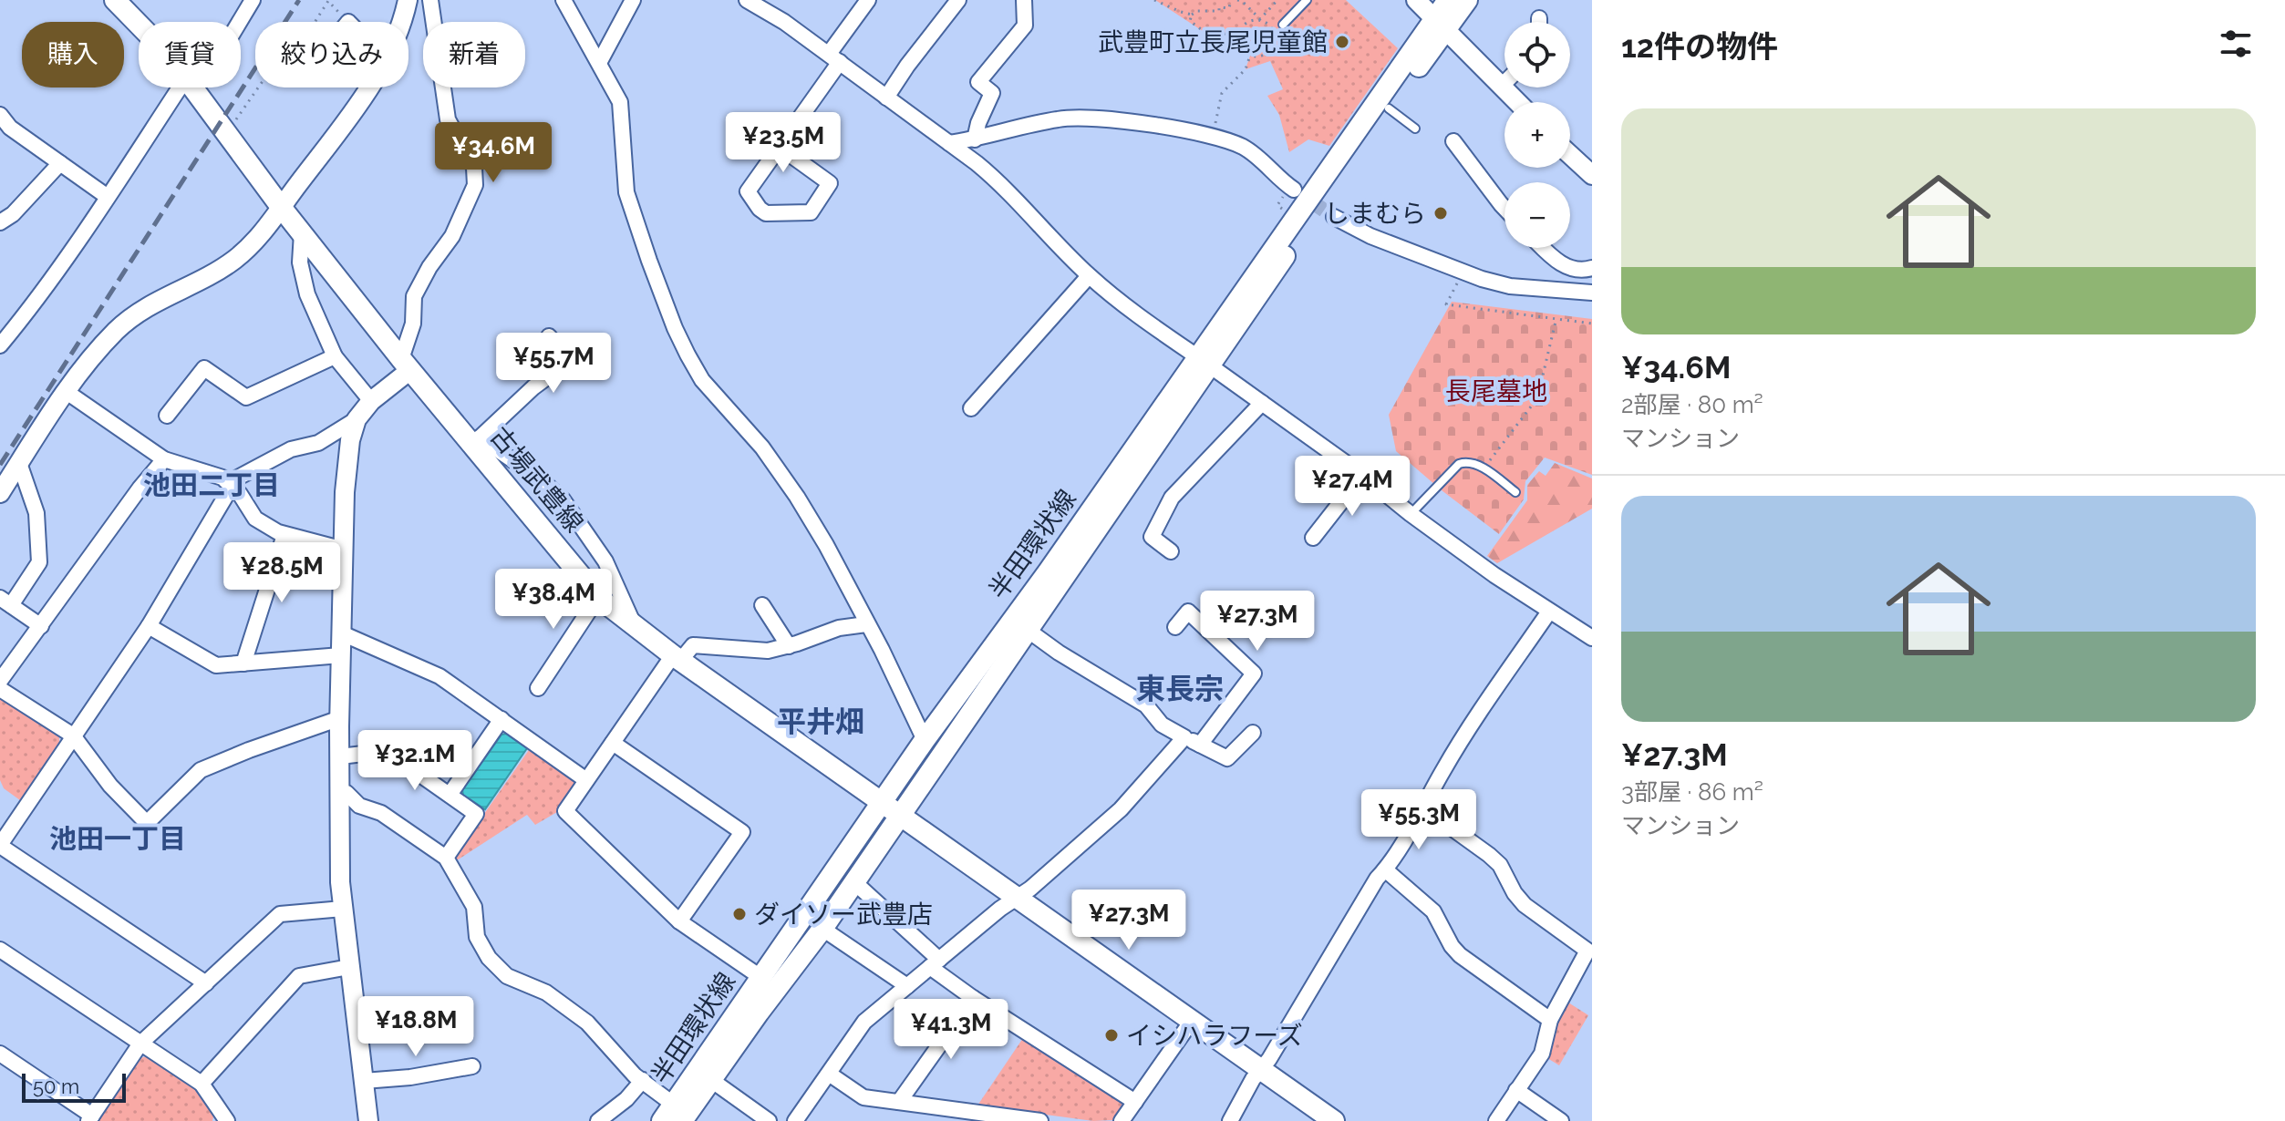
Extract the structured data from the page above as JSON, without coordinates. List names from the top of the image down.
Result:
{
  "streets": {
    "main road": ["古場武豊線", "半田環状線"]
  },
  "crossings": [
    ["古場武豊線", "半田環状線"]
  ],
  "districts": [
    "池田二丁目",
    "東長宗",
    "平井畑",
    "池田一丁目"
  ],
  "parks": ["長尾墓地"],
  "places": [
    "武豊町立長尾児童館",
    "しまむら",
    "ダイソー武豊店",
    "イシハラフーズ"
  ],
  "scale_bar": "50 m",
  "page": {
    "heading": "12件の物件",
    "map_buttons": ["+", "−"],
    "chip": [
      "購入",
      "賃貸",
      "絞り込み",
      "新着"
    ],
    "list": [
      {
        "name": "¥34.6M",
        "note": "2部屋 · 80 m² · マンション"
      },
      {
        "name": "¥27.3M",
        "note": "3部屋 · 86 m² · マンション"
      }
    ],
    "price": [
      "¥23.5M",
      "¥34.6M",
      "¥55.7M",
      "¥27.4M",
      "¥28.5M",
      "¥38.4M",
      "¥27.3M",
      "¥32.1M",
      "¥55.3M",
      "¥27.3M",
      "¥18.8M",
      "¥41.3M"
    ],
    "scale": "50 m"
  }
}
